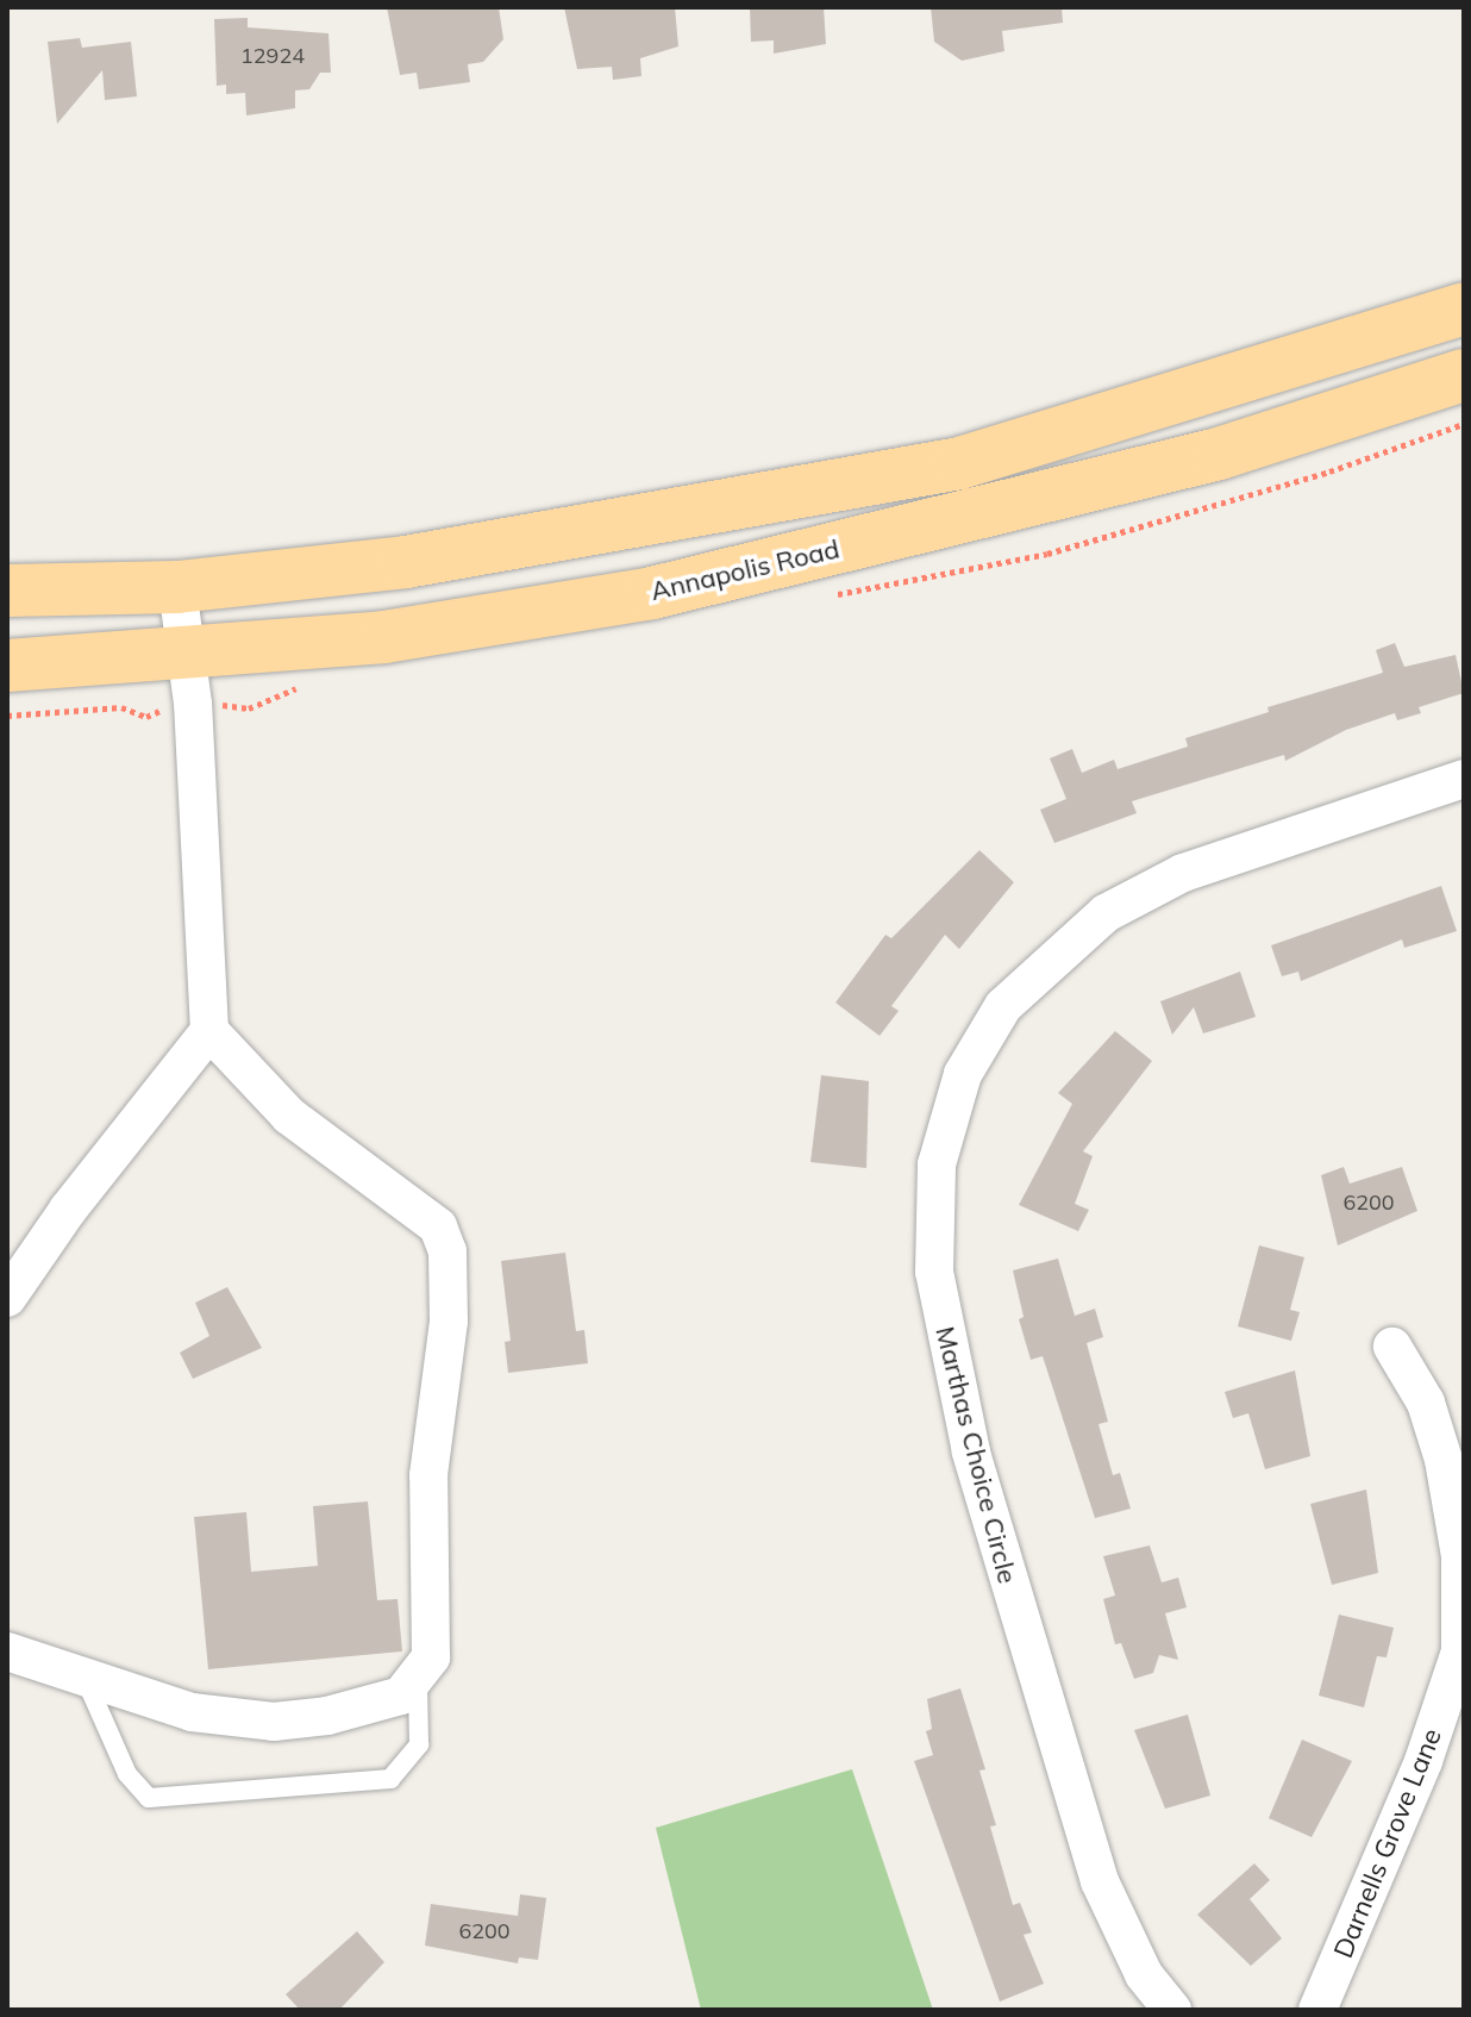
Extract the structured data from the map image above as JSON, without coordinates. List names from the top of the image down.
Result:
{
  "streets": {
    "main road": ["Annapolis Road"],
    "street": ["Marthas Choice Circle", "Darnells Grove Lane"]
  },
  "house_numbers": ["12924", "6200", "6200"]
}
